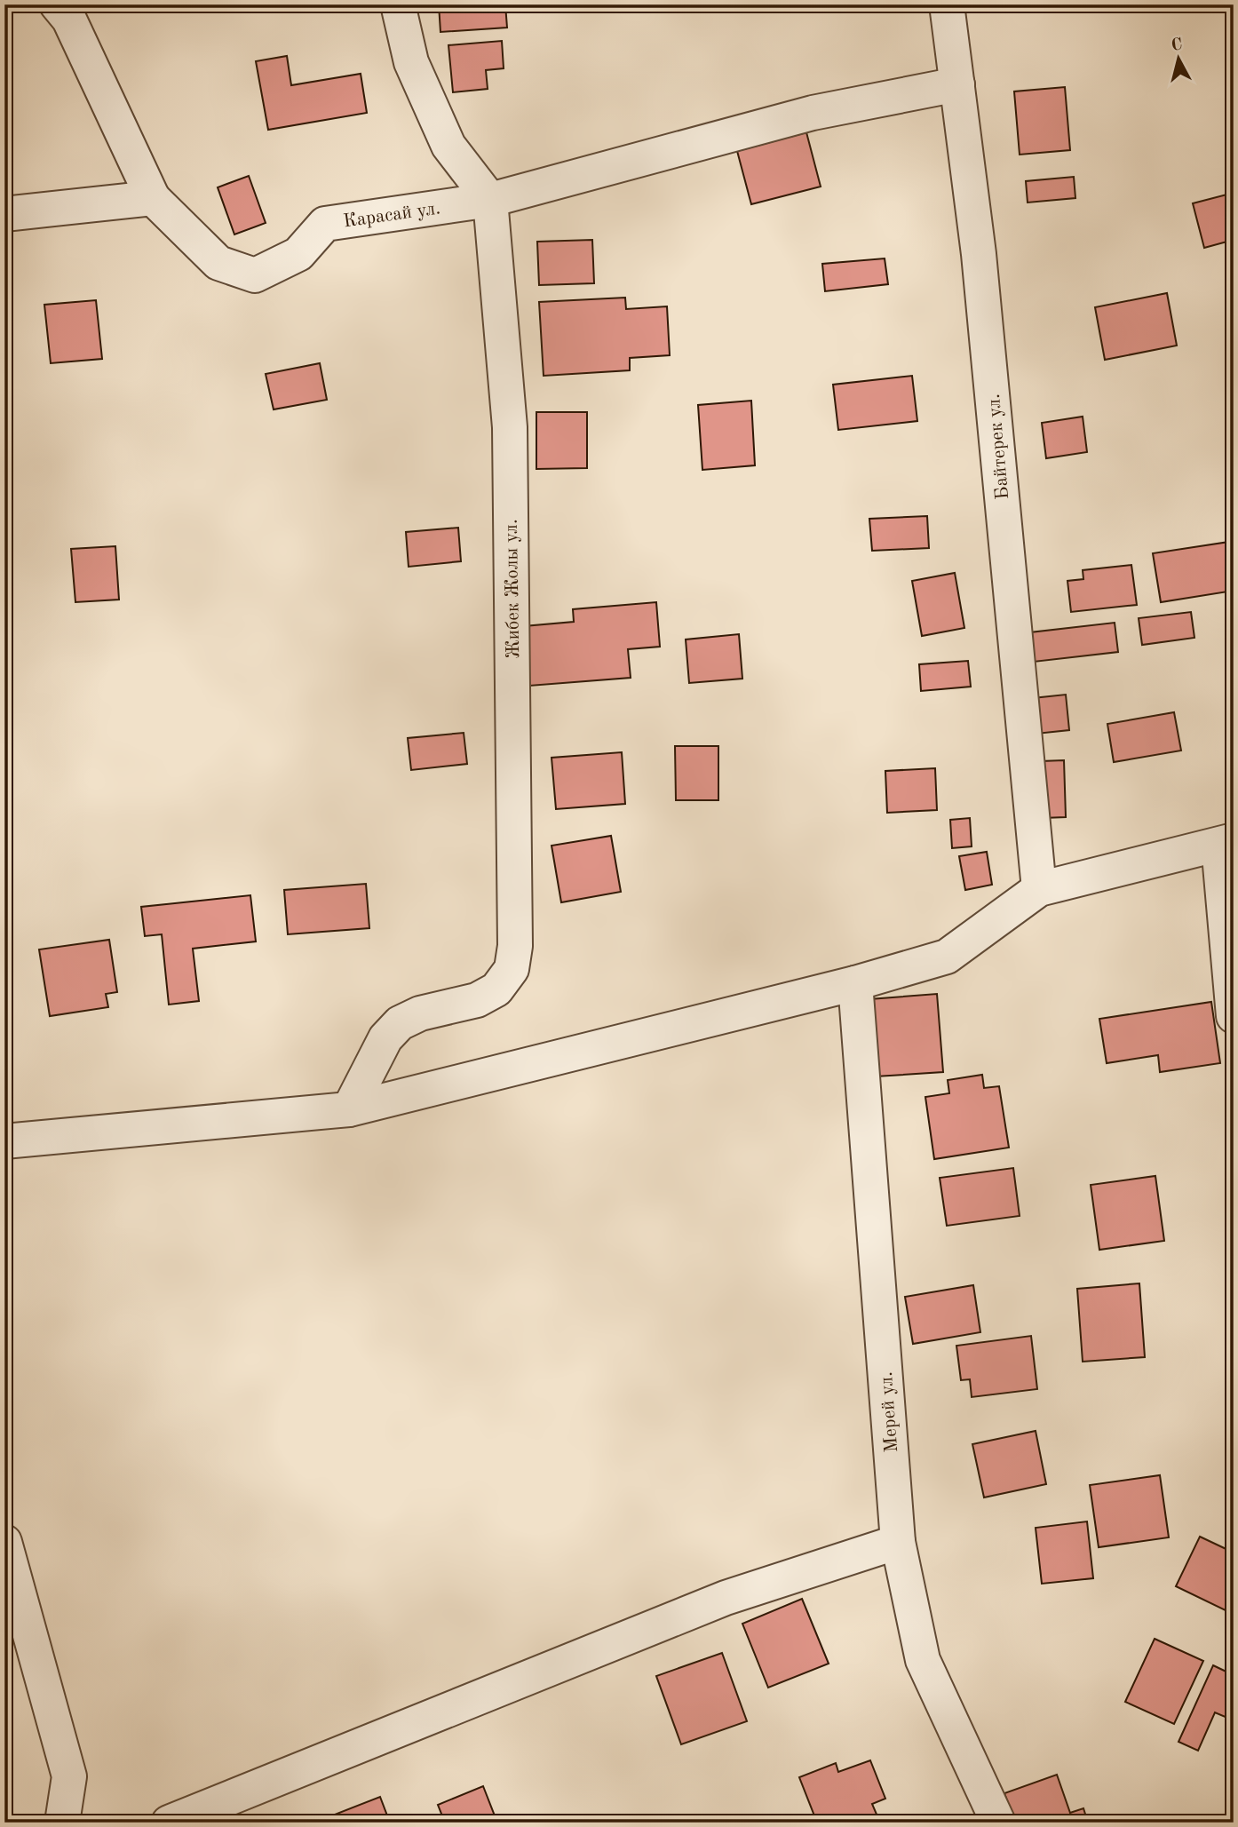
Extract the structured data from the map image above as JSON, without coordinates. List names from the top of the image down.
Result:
{
  "streets": {
    "street": [
      "Карасай ул.",
      "Байтерек ул.",
      "Жибек Жолы ул.",
      "Мерей ул."
    ]
  },
  "crossings": [
    ["Карасай ул.", "Байтерек ул."],
    ["Карасай ул.", "Жибек Жолы ул."]
  ],
  "north": "top"
}
